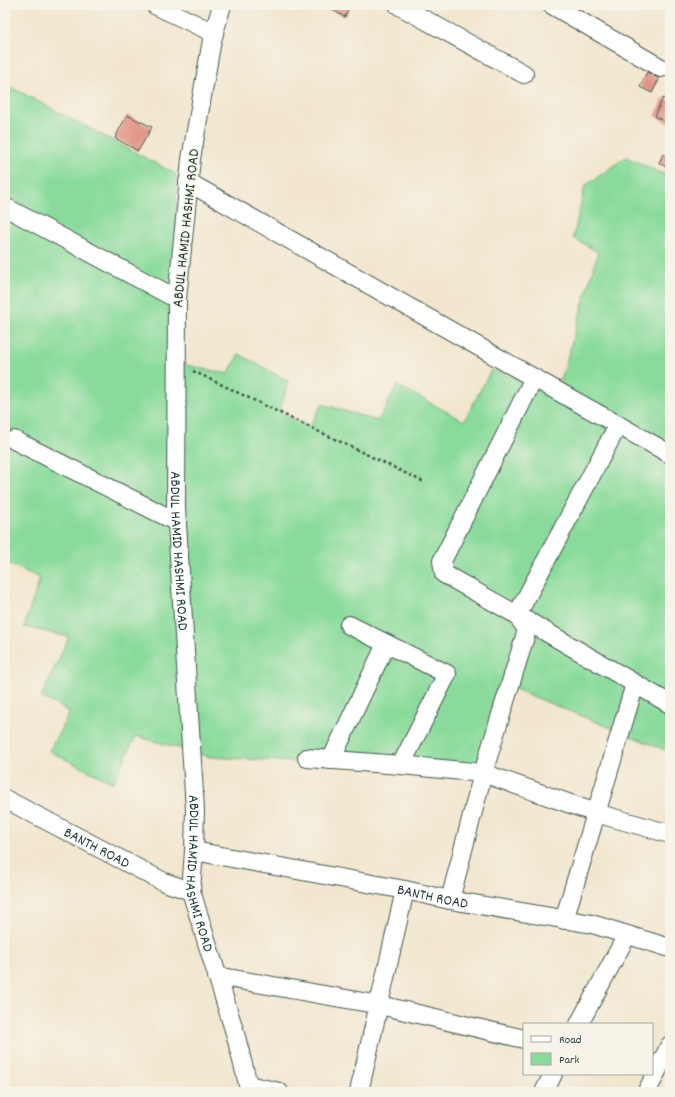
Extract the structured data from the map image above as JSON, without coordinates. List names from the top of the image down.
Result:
{
  "streets": {
    "street": ["ABDUL HAMID HASHMI ROAD", "BANTH ROAD"]
  },
  "crossings": [
    ["ABDUL HAMID HASHMI ROAD", "BANTH ROAD"]
  ],
  "legend": ["Road", "Park"]
}
